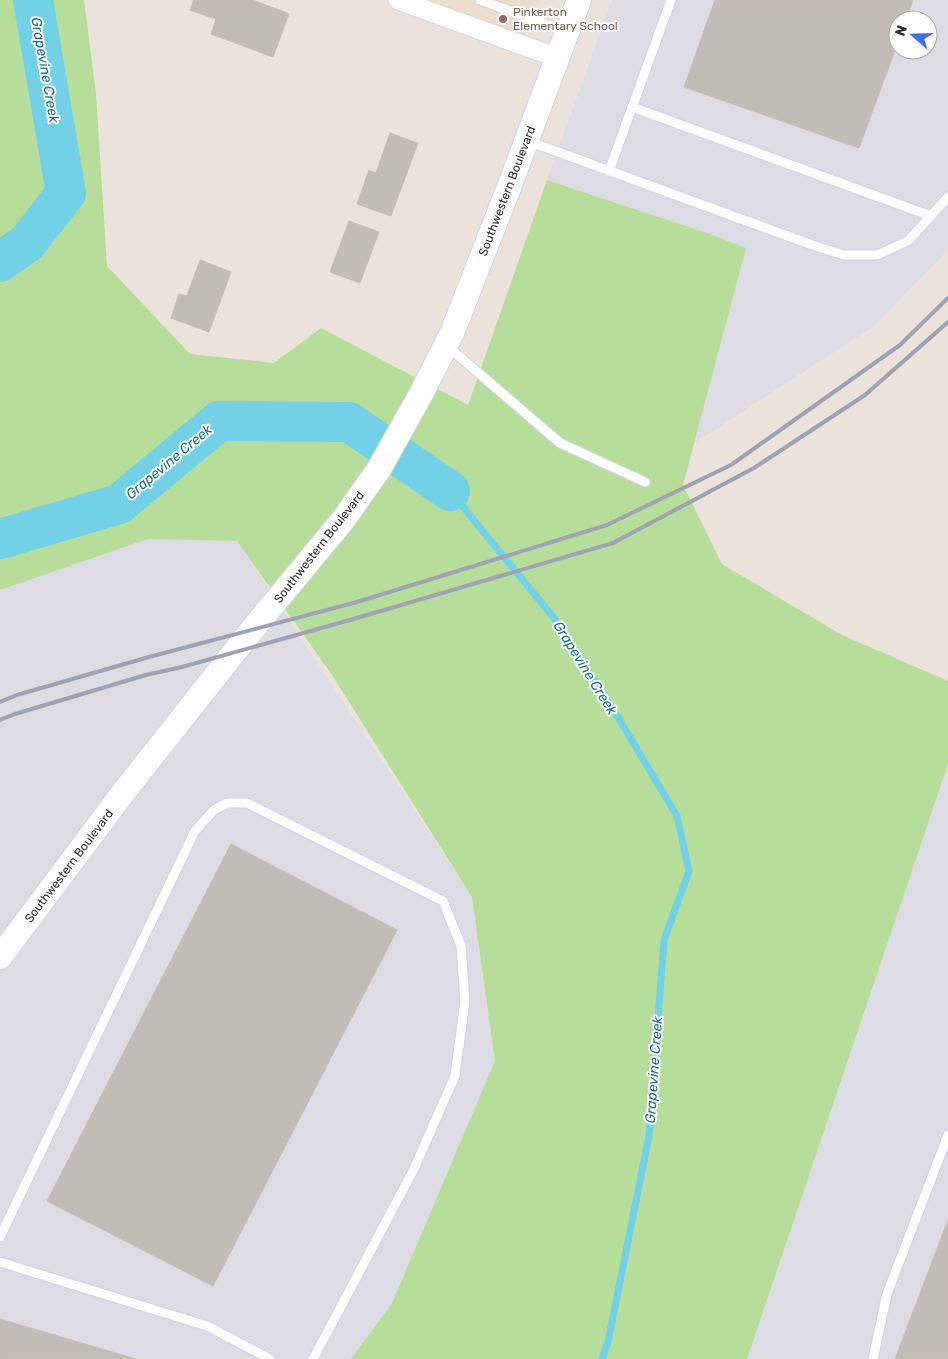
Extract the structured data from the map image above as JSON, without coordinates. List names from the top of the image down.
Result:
{
  "streets": {
    "street": ["Southwestern Boulevard"]
  },
  "water": ["Grapevine Creek"],
  "places": ["Pinkerton Elementary School"],
  "north": "left"
}
